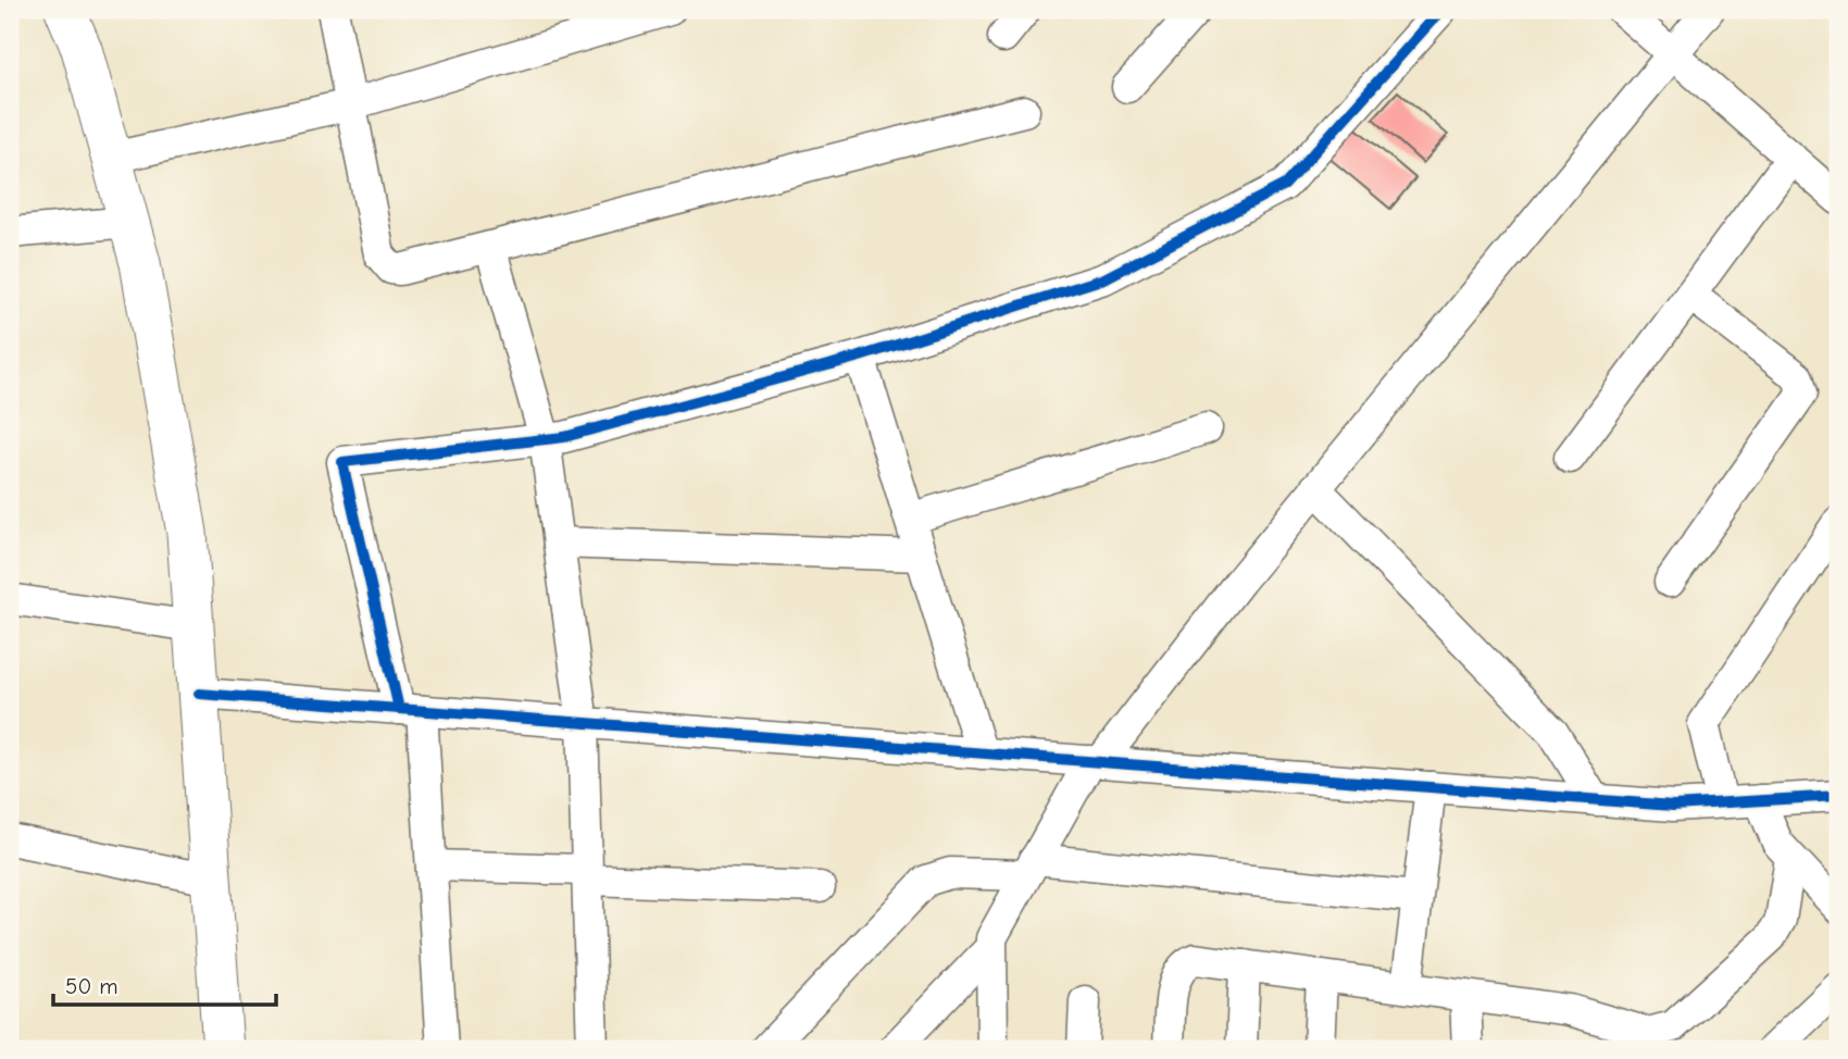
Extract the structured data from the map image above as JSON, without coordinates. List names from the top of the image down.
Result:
{
  "scale_bar": "50 m"
}
